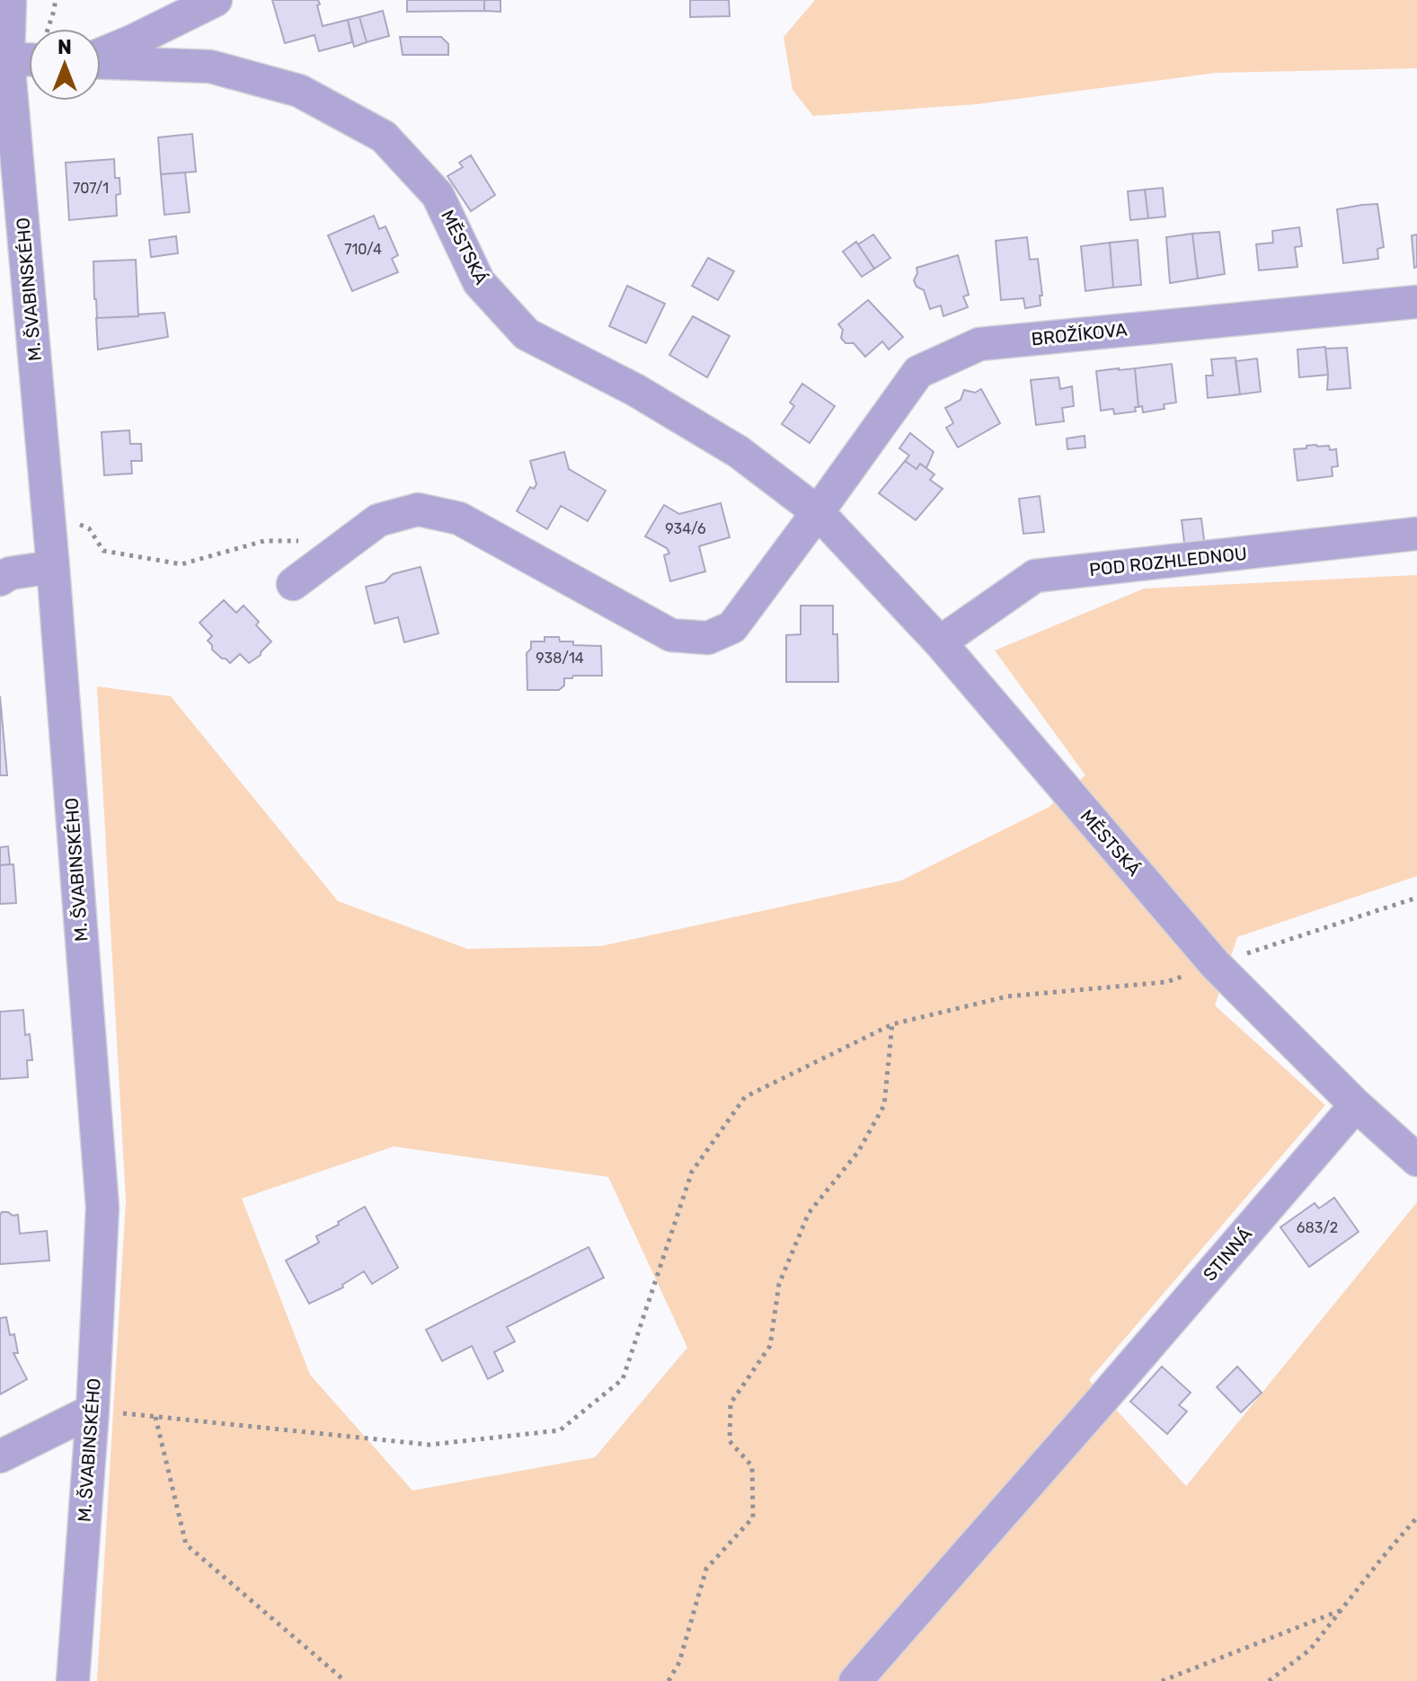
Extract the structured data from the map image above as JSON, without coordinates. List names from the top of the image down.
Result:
{
  "streets": {
    "street": [
      "MĚSTSKÁ",
      "M. ŠVABINSKÉHO",
      "BROŽÍKOVA",
      "POD ROZHLEDNOU",
      "STINNÁ"
    ]
  },
  "crossings": [
    ["MĚSTSKÁ", "BROŽÍKOVA"],
    ["MĚSTSKÁ", "POD ROZHLEDNOU"],
    ["MĚSTSKÁ", "STINNÁ"]
  ],
  "house_numbers": [
    "707/1",
    "710/4",
    "934/6",
    "938/14",
    "683/2"
  ],
  "north": "top"
}
